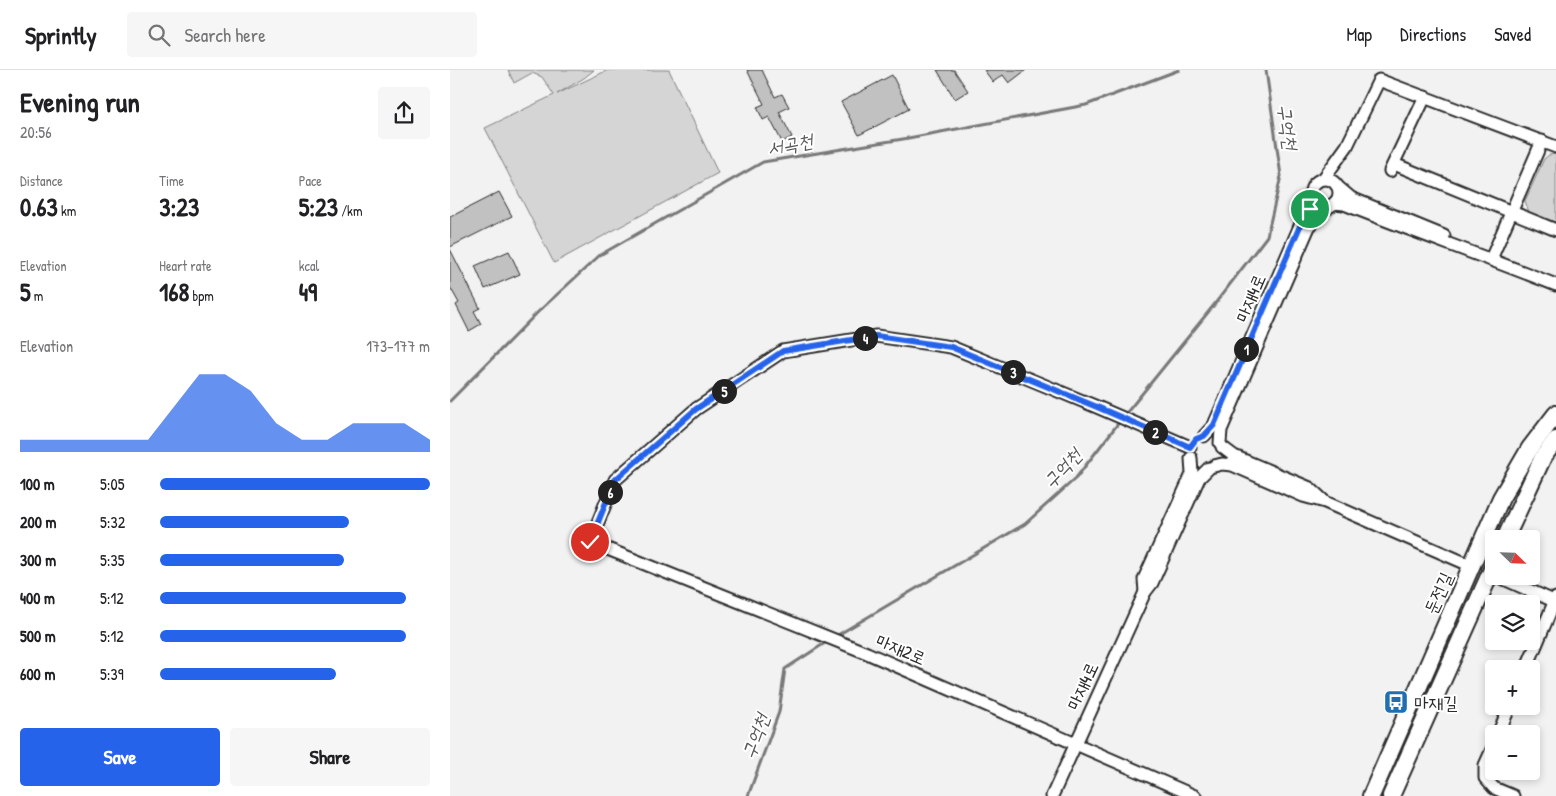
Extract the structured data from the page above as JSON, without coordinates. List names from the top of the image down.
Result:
{
  "streets": {
    "street": ["마재4로", "둔전길", "마재2로"]
  },
  "crossings": [
    ["마재4로", "마재2로"]
  ],
  "water": ["구억천", "서곡천"],
  "places": {
    "bus stop": ["마재길"]
  },
  "north": "bottom right",
  "page": {
    "header": "Sprintly",
    "search": "Search here",
    "nav": ["Map", "Directions", "Saved"],
    "heading": ["Evening run", "20:56"],
    "stats": [
      ["Distance", "0.63 km"],
      ["Time", "3:23"],
      ["Pace", "5:23 /km"],
      ["Elevation", "5 m"],
      ["Heart rate", "168 bpm"],
      ["kcal", "49"]
    ],
    "chart": ["Elevation", "173–177 m"],
    "pins": [
      "4",
      "1",
      "3",
      "5",
      "2",
      "6"
    ],
    "list": [
      {
        "name": "100 m",
        "note": "5:05"
      },
      {
        "name": "200 m",
        "note": "5:32"
      },
      {
        "name": "300 m",
        "note": "5:35"
      },
      {
        "name": "400 m",
        "note": "5:12"
      },
      {
        "name": "500 m",
        "note": "5:12"
      },
      {
        "name": "600 m",
        "note": "5:39"
      }
    ],
    "map_buttons": ["+", "−"],
    "buttons": ["Save", "Share"]
  }
}
